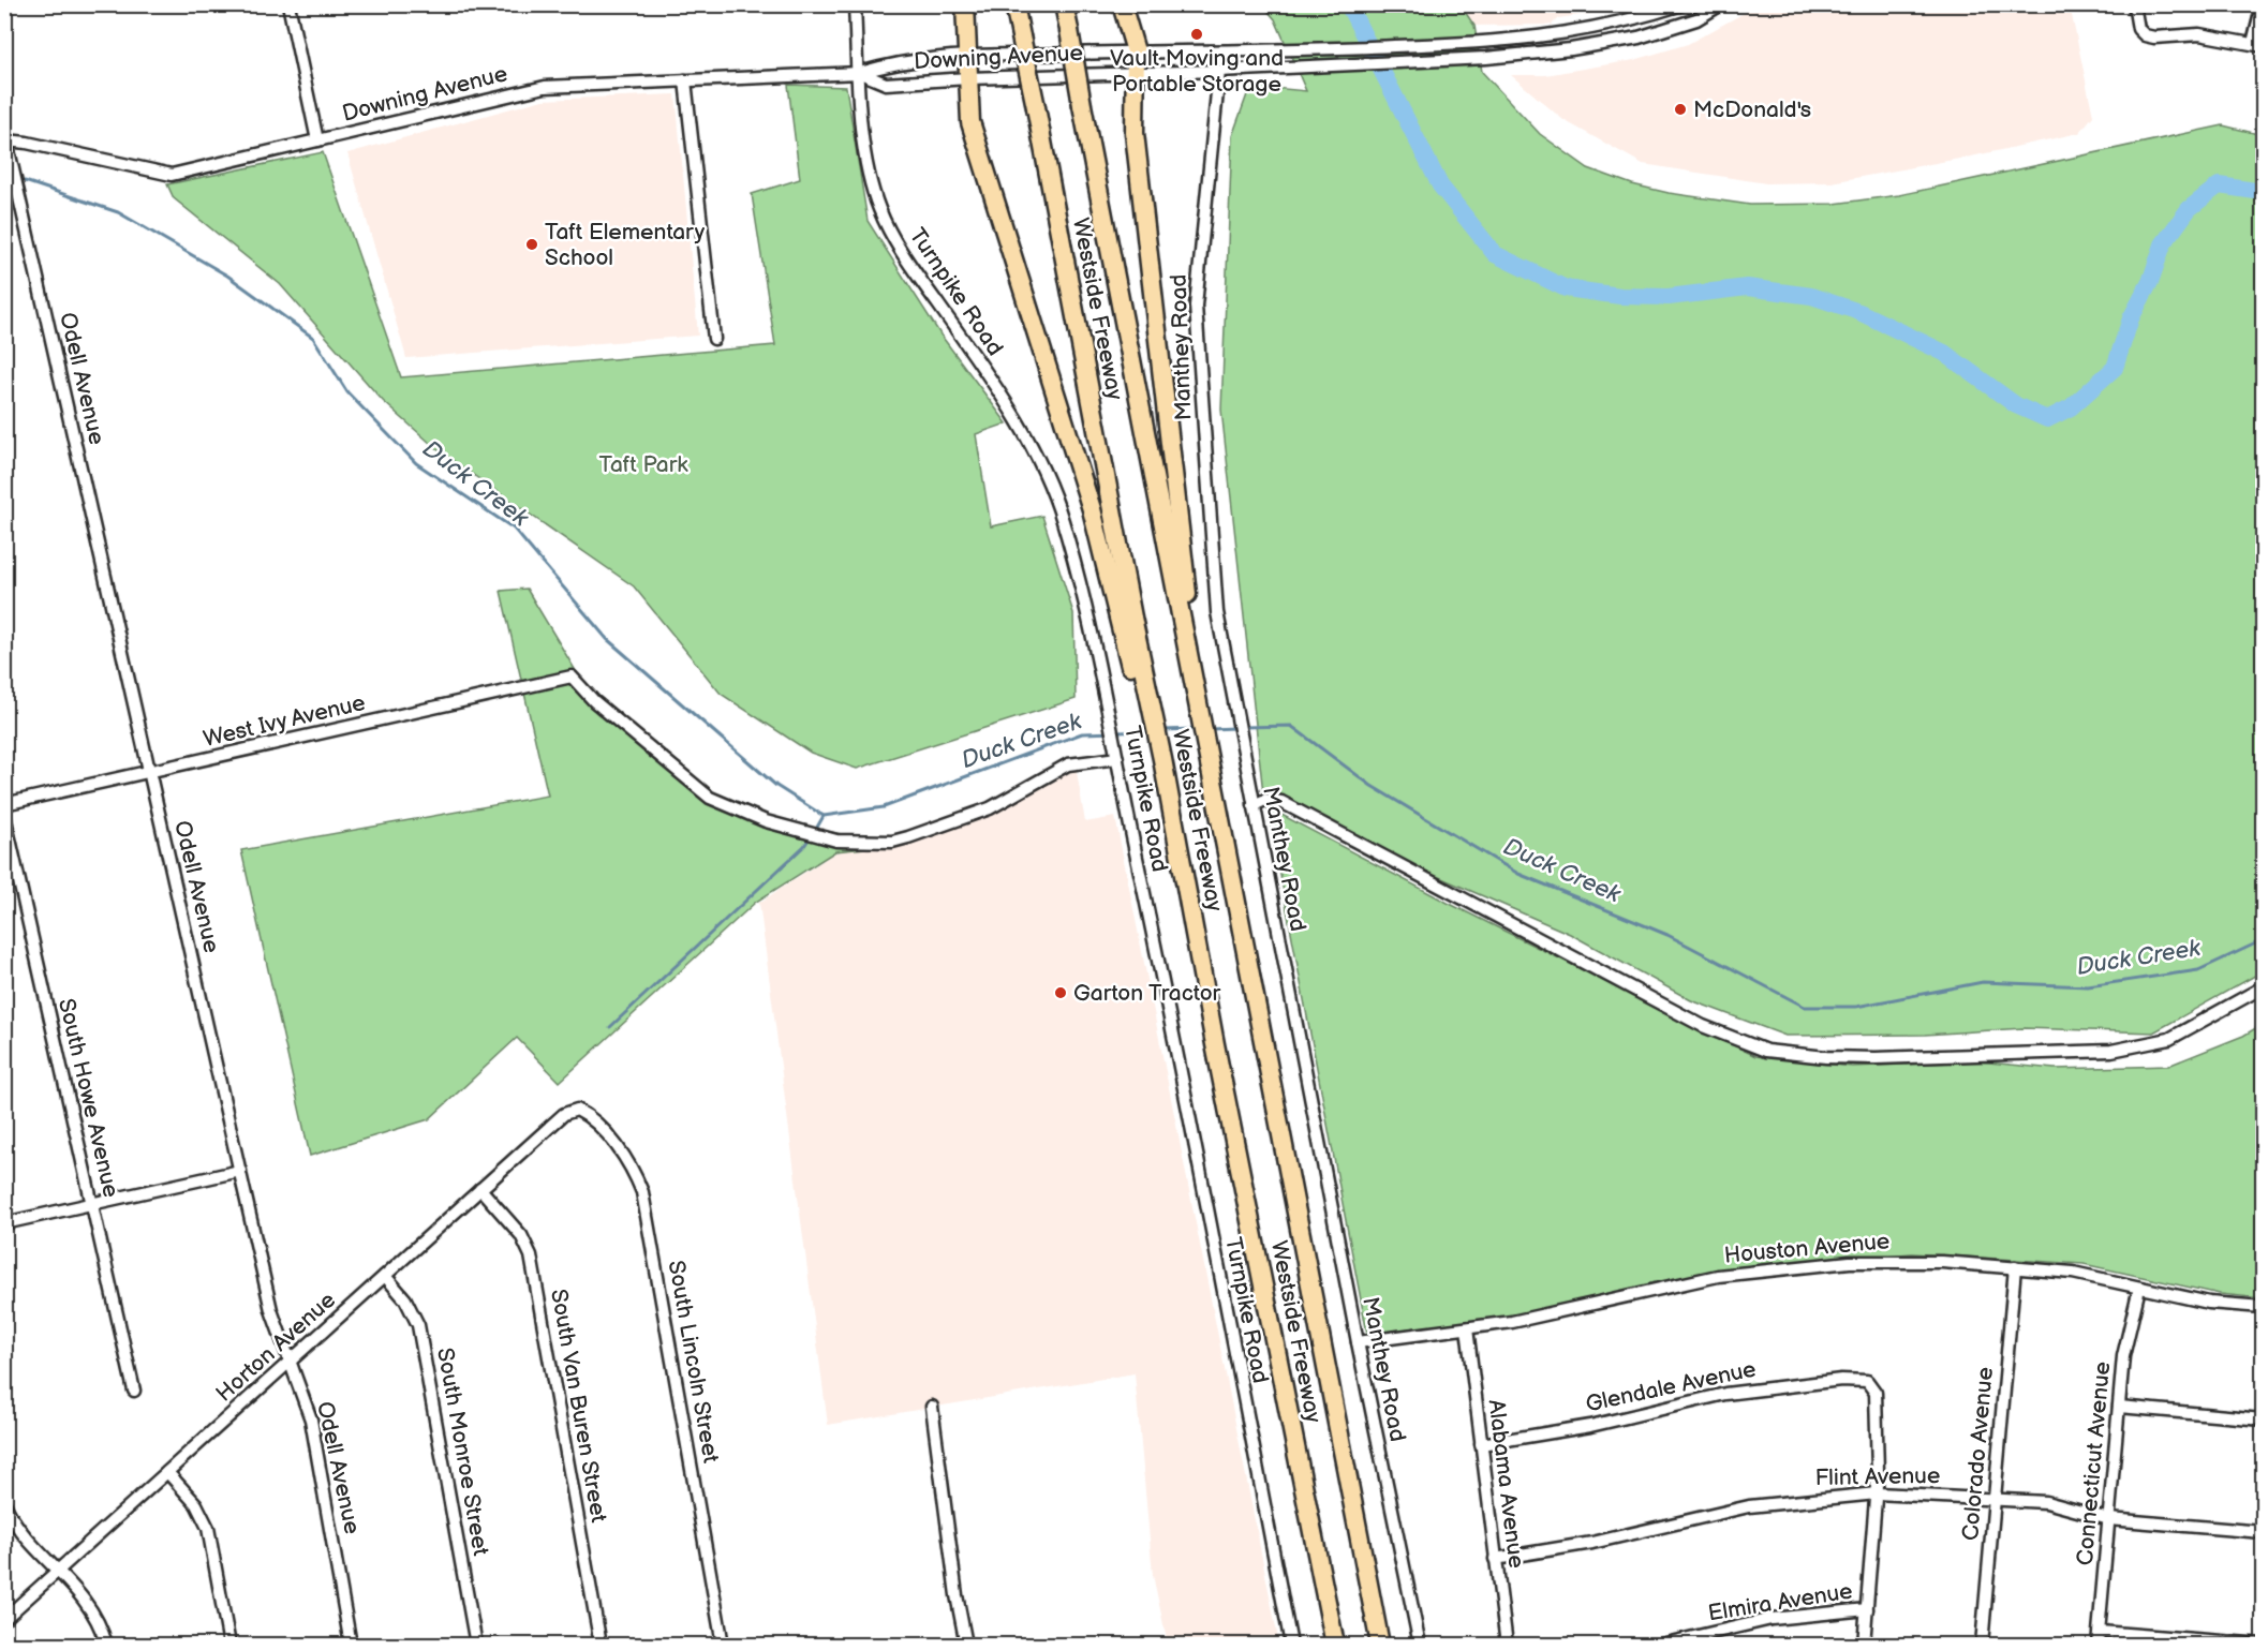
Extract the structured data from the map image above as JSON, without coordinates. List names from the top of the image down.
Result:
{
  "streets": {
    "highway": ["Westside Freeway"],
    "street": [
      "Downing Avenue",
      "Turnpike Road",
      "Manthey Road",
      "Odell Avenue",
      "West Ivy Avenue",
      "South Howe Avenue",
      "Houston Avenue",
      "Horton Avenue",
      "South Lincoln Street",
      "Glendale Avenue",
      "South Van Buren Street",
      "South Monroe Street",
      "Colorado Avenue",
      "Connecticut Avenue",
      "Flint Avenue",
      "Alabama Avenue",
      "Elmira Avenue"
    ]
  },
  "crossings": [
    ["Downing Avenue", "Turnpike Road"],
    ["Downing Avenue", "Manthey Road"],
    ["Downing Avenue", "Odell Avenue"],
    ["Turnpike Road", "West Ivy Avenue"],
    ["Manthey Road", "Houston Avenue"],
    ["Odell Avenue", "West Ivy Avenue"],
    ["Odell Avenue", "Horton Avenue"],
    ["Houston Avenue", "Colorado Avenue"],
    ["Houston Avenue", "Connecticut Avenue"],
    ["Houston Avenue", "Alabama Avenue"],
    ["Horton Avenue", "South Lincoln Street"],
    ["Horton Avenue", "South Van Buren Street"],
    ["Horton Avenue", "South Monroe Street"],
    ["Glendale Avenue", "Flint Avenue"],
    ["Glendale Avenue", "Alabama Avenue"],
    ["Colorado Avenue", "Flint Avenue"],
    ["Connecticut Avenue", "Flint Avenue"],
    ["Flint Avenue", "Alabama Avenue"]
  ],
  "water": ["Duck Creek"],
  "parks": ["Taft Park"],
  "places": [
    "Vault Moving and Portable Storage",
    "McDonald's",
    "Taft Elementary School",
    "Garton Tractor"
  ]
}
